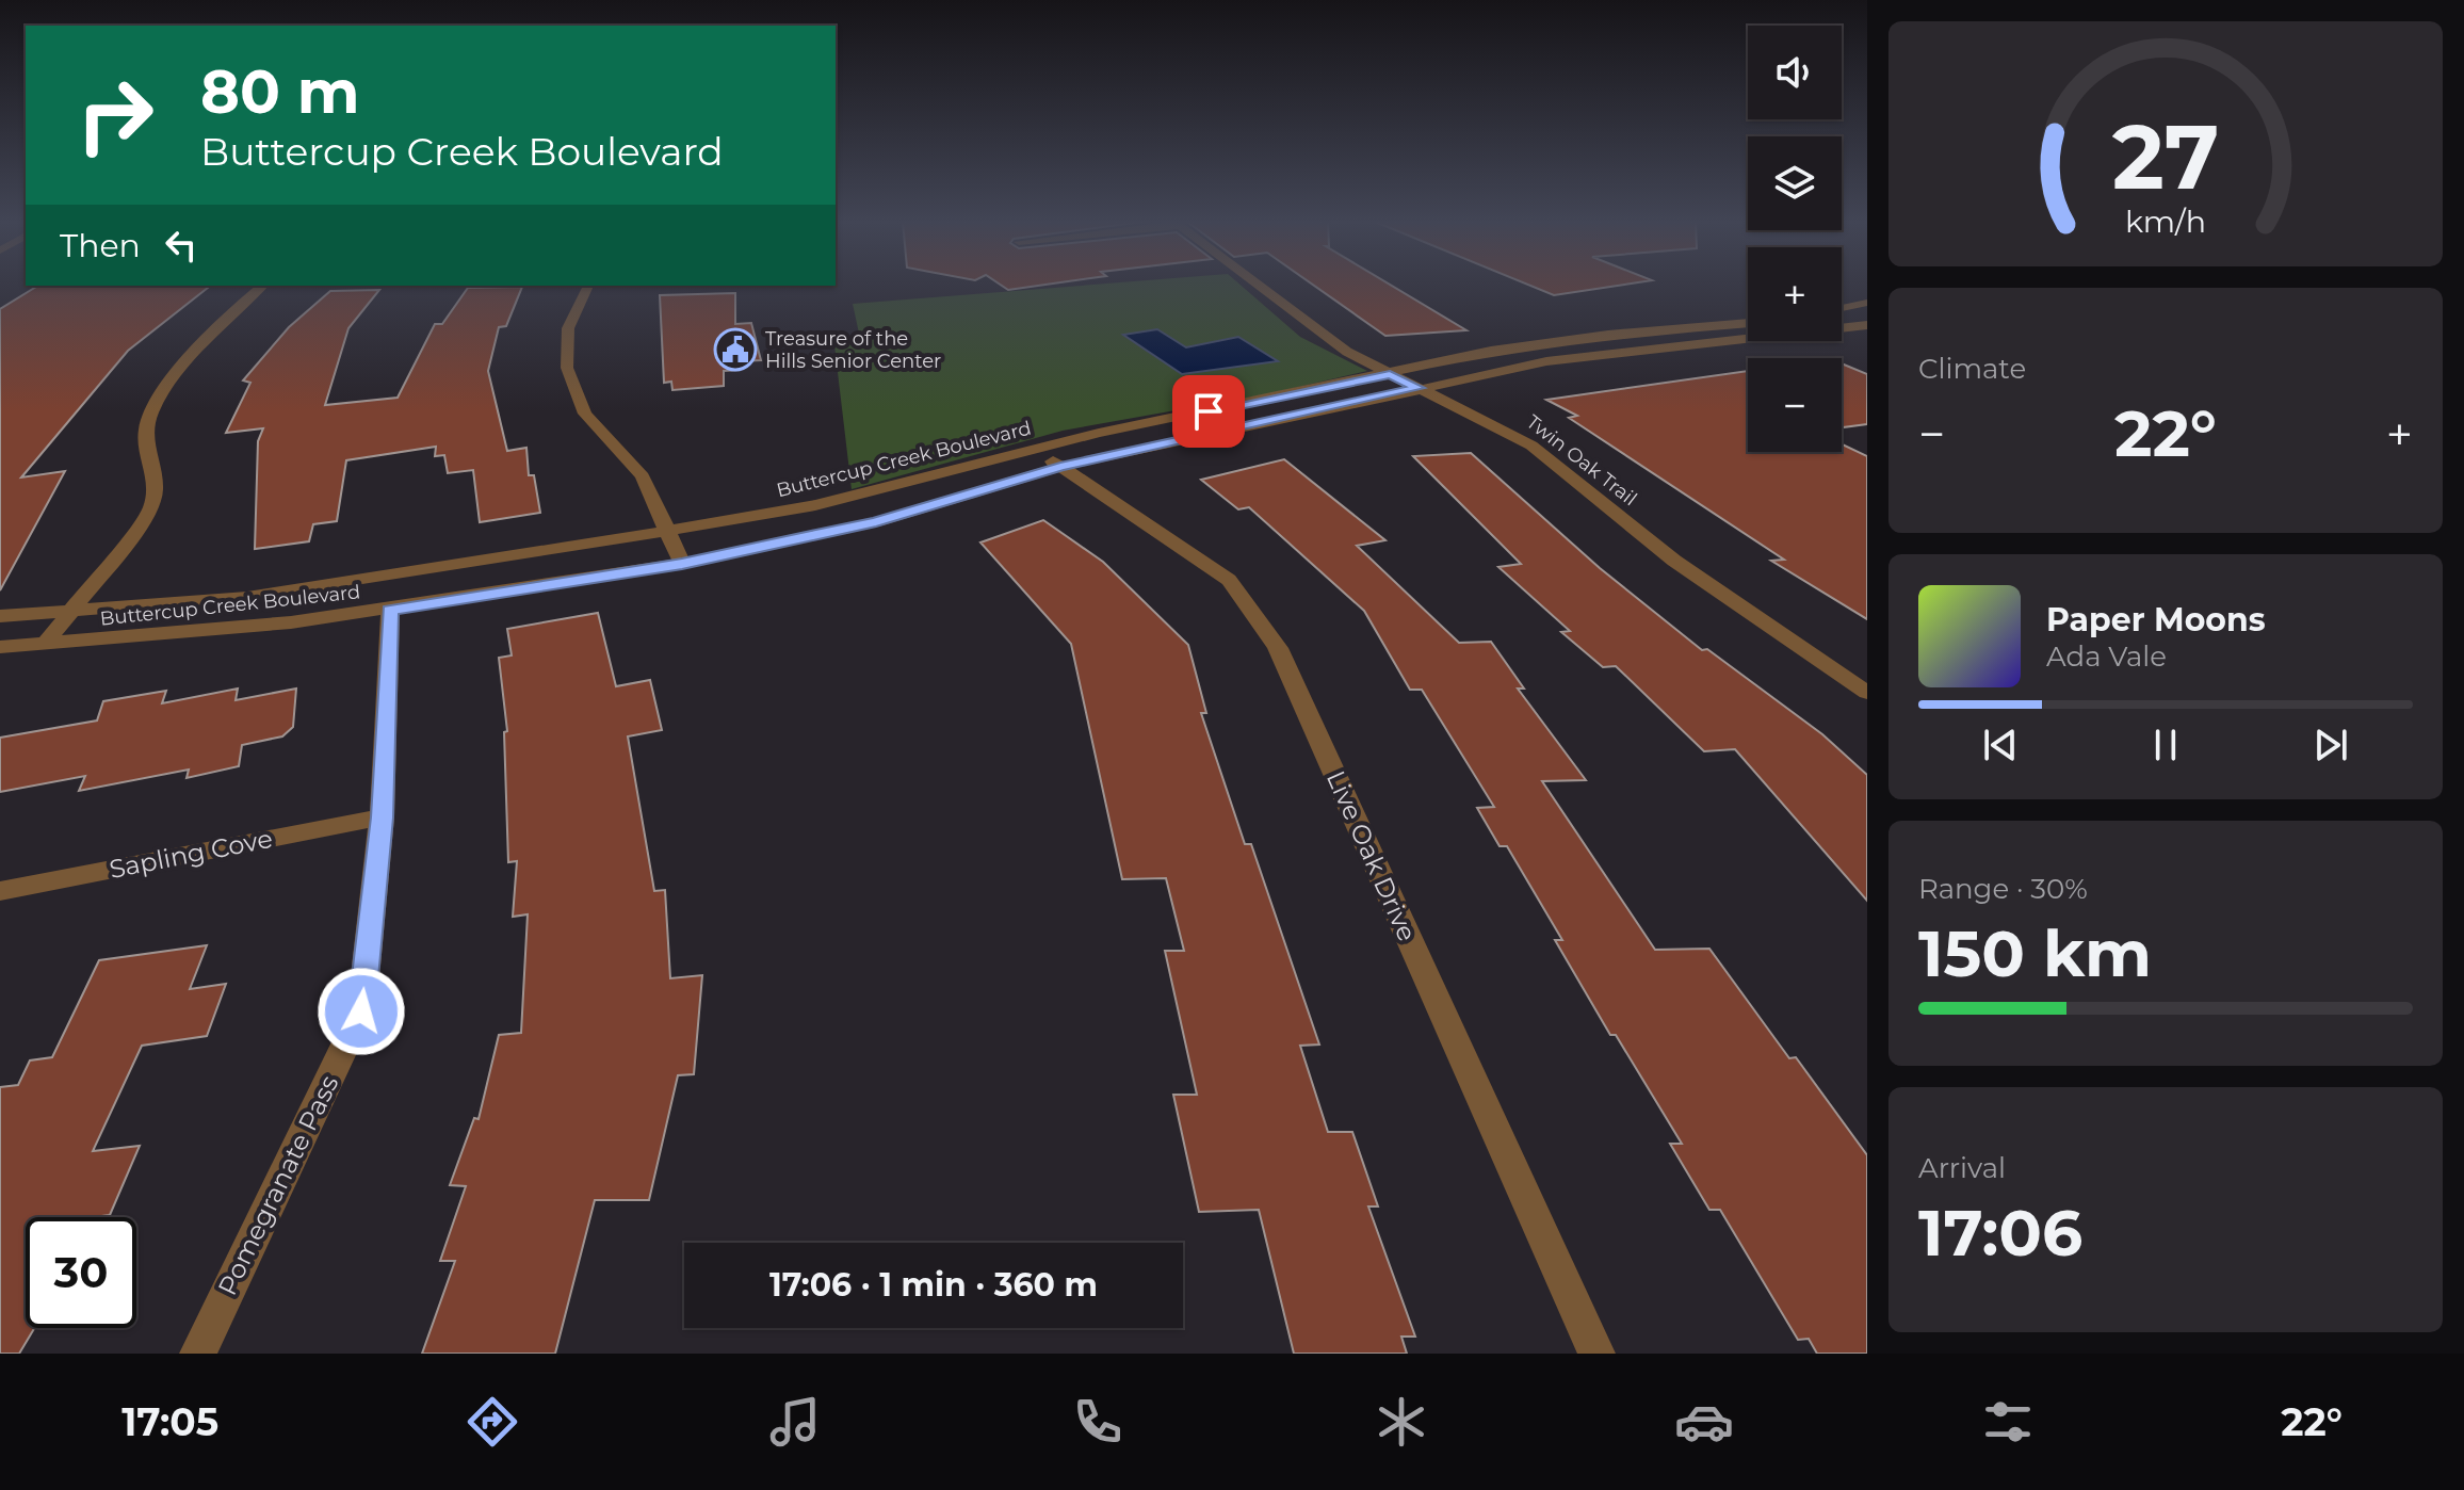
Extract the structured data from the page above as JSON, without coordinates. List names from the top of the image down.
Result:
{
  "streets": {
    "street": [
      "Buttercup Creek Boulevard",
      "Twin Oak Trail",
      "Sapling Cove",
      "Live Oak Drive",
      "Pomegranate Pass"
    ]
  },
  "crossings": [
    ["Buttercup Creek Boulevard", "Twin Oak Trail"],
    ["Buttercup Creek Boulevard", "Live Oak Drive"],
    ["Buttercup Creek Boulevard", "Pomegranate Pass"],
    ["Sapling Cove", "Pomegranate Pass"]
  ],
  "places": {
    "public building": ["Treasure of the Hills Senior Center"]
  },
  "page": {
    "map_buttons": ["+", "−"],
    "turn": ["80 m", "Buttercup Creek Boulevard"],
    "then": "Then",
    "tile": [
      "Climate",
      ["Range · 30%", "150 km"],
      ["Arrival", "17:06"]
    ],
    "heat": ["−", "22°", "+"],
    "song": ["Paper Moons", "Ada Vale"],
    "limit": "30",
    "trip": "17:06 · 1 min · 360 m",
    "tabs": ["17:05", "22°"],
    "gauge": ["27", "km/h"]
  }
}
